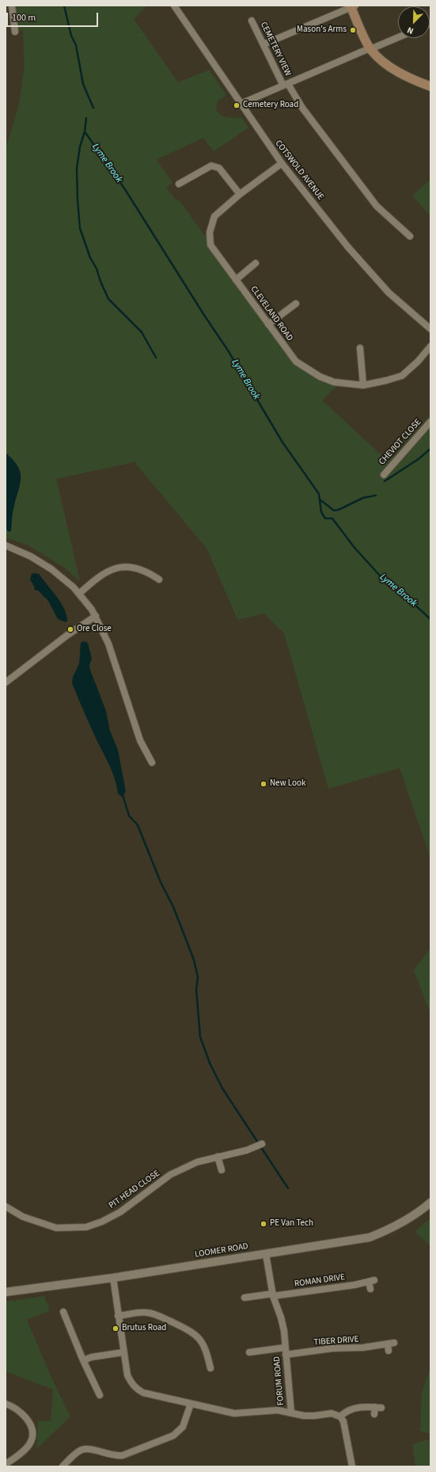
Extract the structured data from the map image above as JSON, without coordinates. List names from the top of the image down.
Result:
{
  "streets": {
    "street": [
      "CEMETERY VIEW",
      "COTSWOLD AVENUE",
      "CLEVELAND ROAD",
      "CHEVIOT CLOSE",
      "PIT HEAD CLOSE",
      "LOOMER ROAD",
      "ROMAN DRIVE",
      "TIBER DRIVE",
      "FORUM ROAD"
    ]
  },
  "crossings": [
    ["COTSWOLD AVENUE", "CLEVELAND ROAD"],
    ["LOOMER ROAD", "FORUM ROAD"],
    ["ROMAN DRIVE", "FORUM ROAD"],
    ["TIBER DRIVE", "FORUM ROAD"]
  ],
  "water": ["Lyme Brook"],
  "places": [
    "Mason's Arms",
    "Cemetery Road",
    "Ore Close",
    "New Look",
    "PE Van Tech",
    "Brutus Road"
  ],
  "scale_bar": "100 m",
  "north": "bottom left"
}
